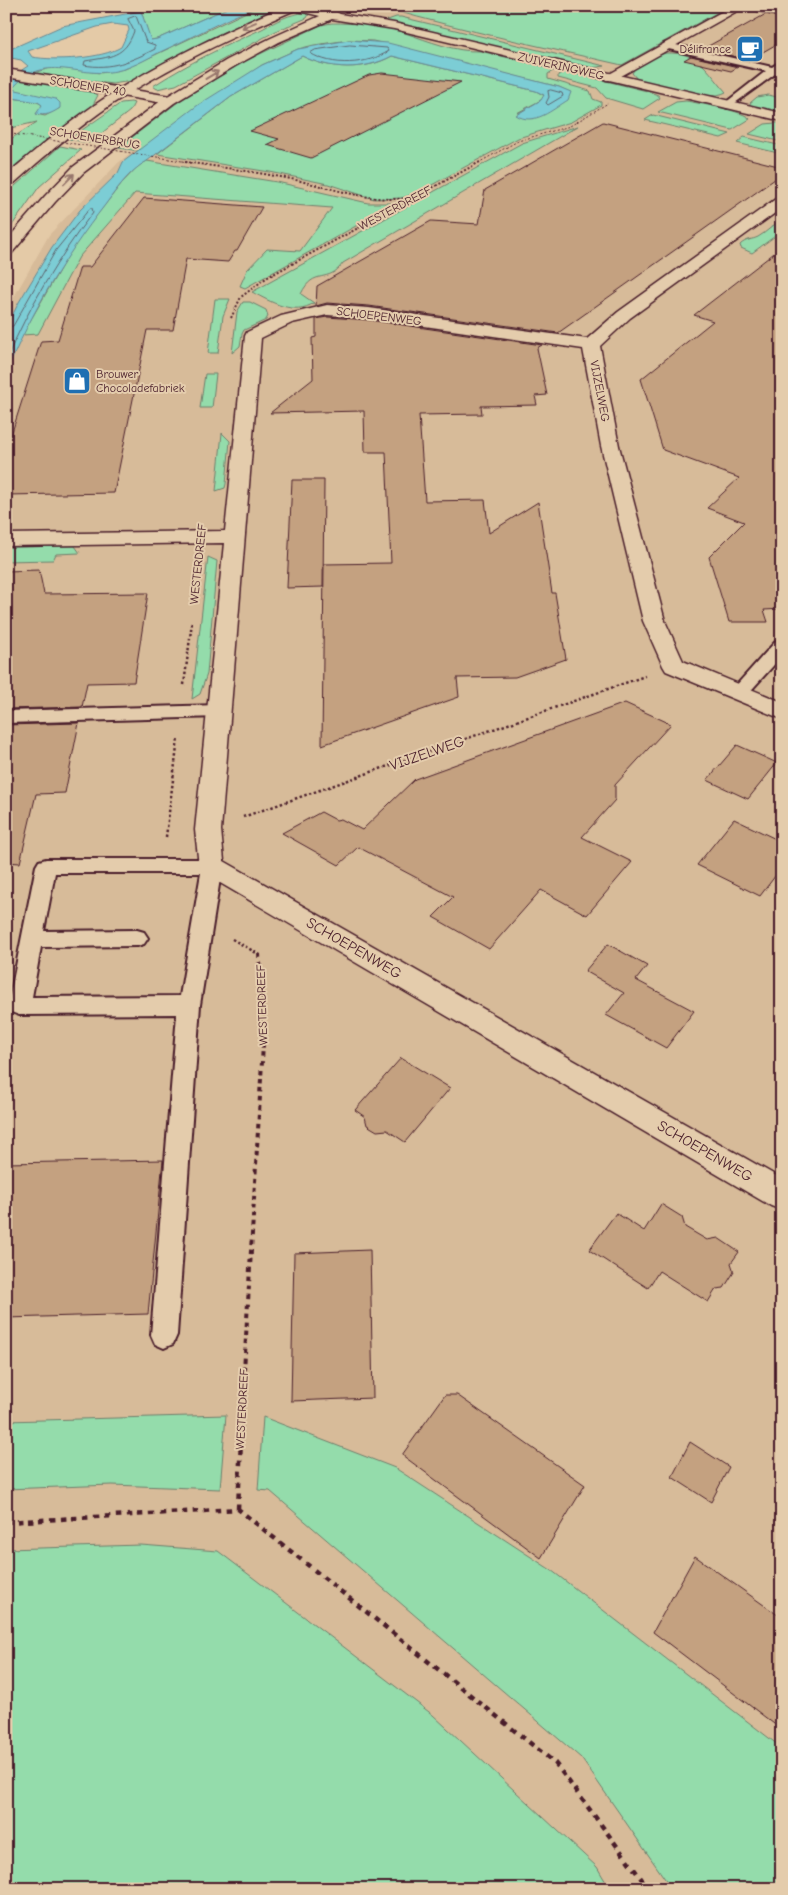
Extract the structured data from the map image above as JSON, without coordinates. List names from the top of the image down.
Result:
{
  "streets": {
    "street": [
      "ZUIVERINGWEG",
      "SCHOENER 40",
      "SCHOEPENWEG",
      "VIJZELWEG"
    ],
    "path": ["SCHOENERBRUG", "WESTERDREEF"]
  },
  "crossings": [
    ["SCHOENERBRUG", "WESTERDREEF"],
    ["SCHOEPENWEG", "VIJZELWEG"]
  ],
  "places": {
    "cafe": ["Délifrance"],
    "shop": ["Brouwer Chocoladefabriek"]
  }
}
